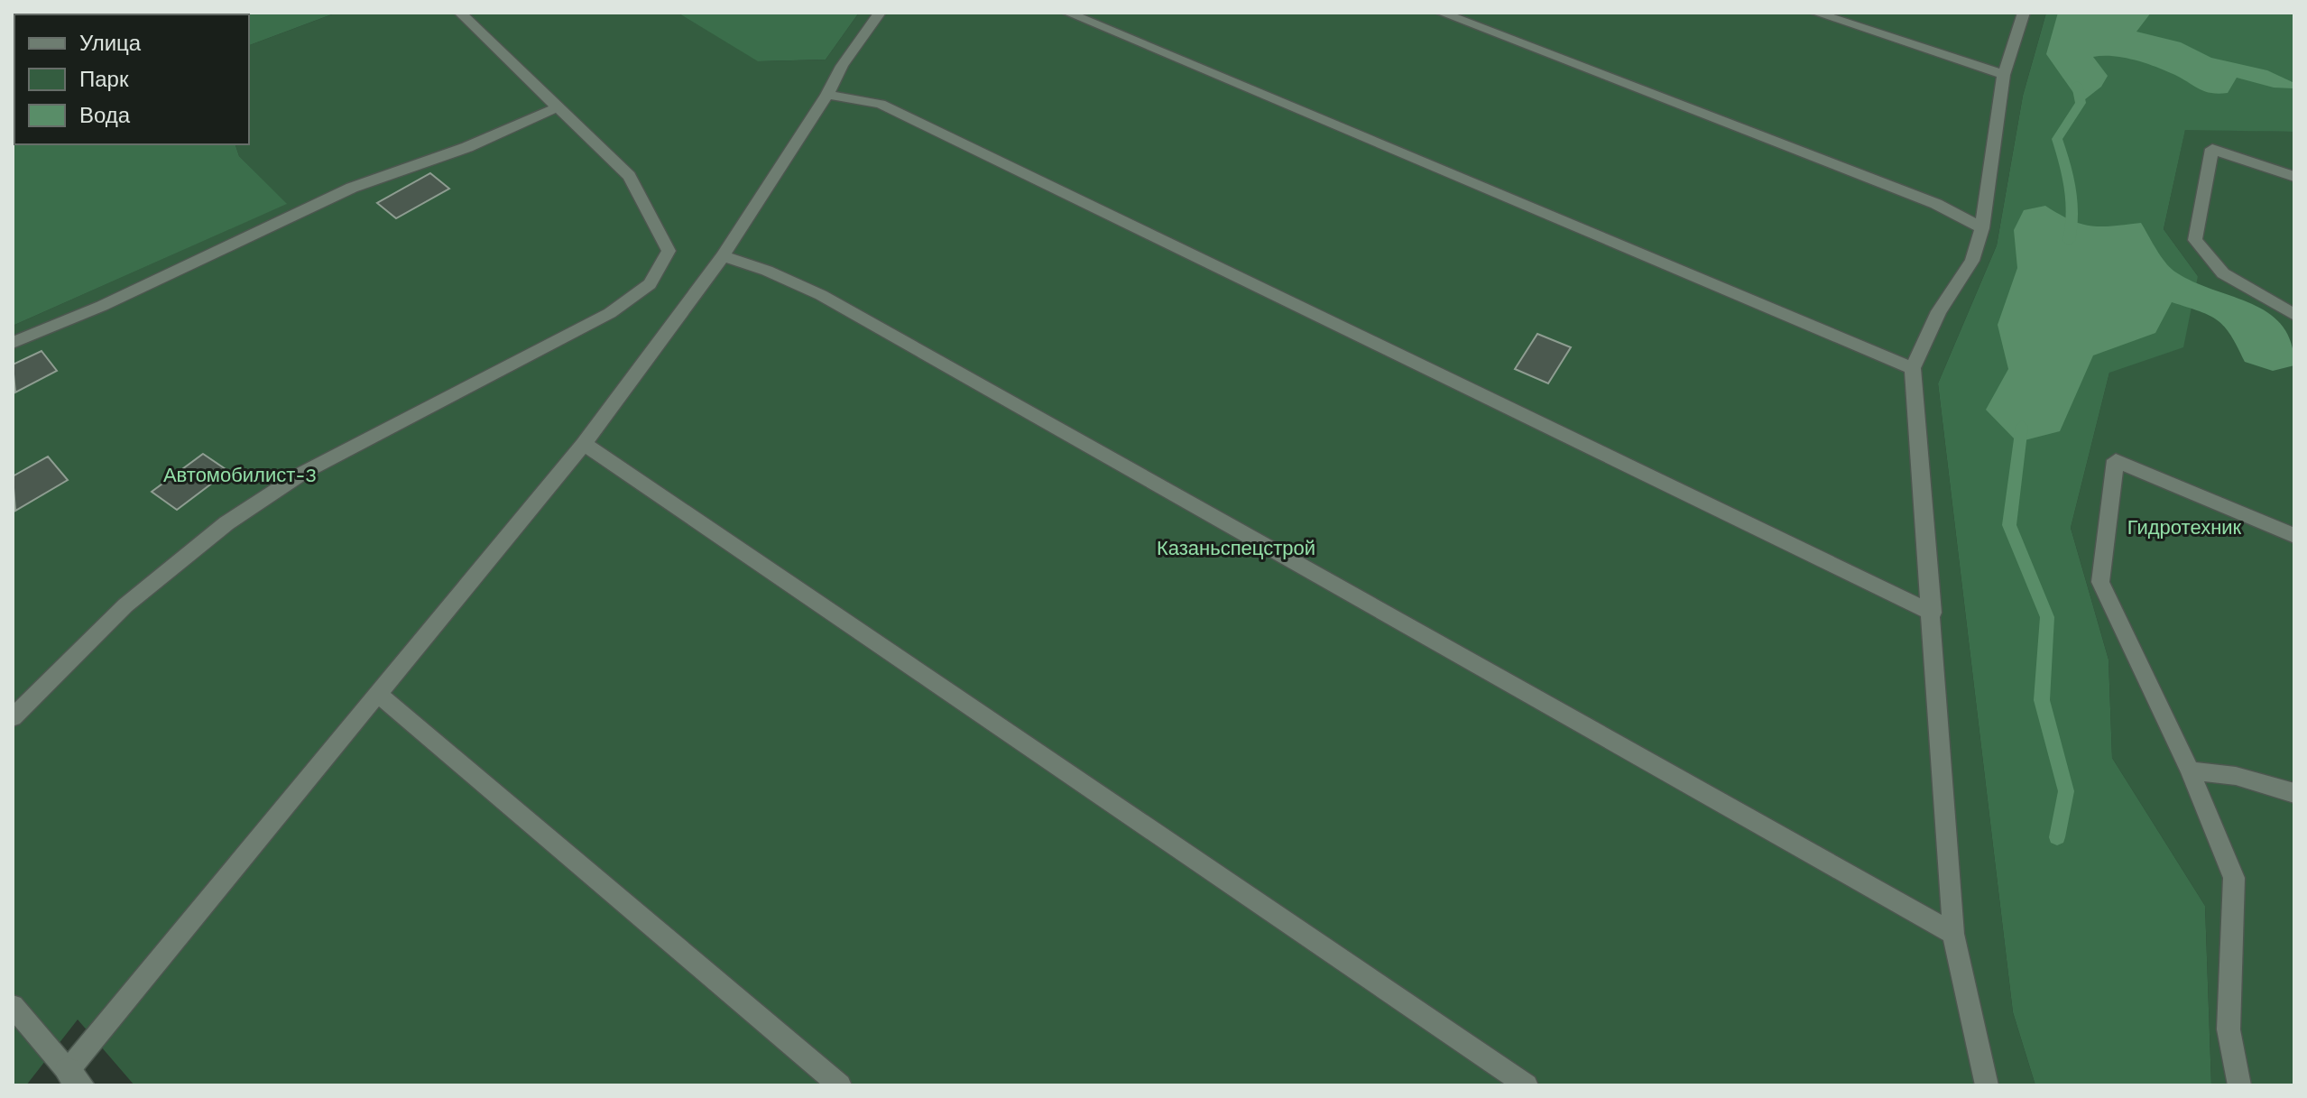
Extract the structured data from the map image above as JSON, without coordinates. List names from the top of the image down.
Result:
{
  "parks": ["Автомобилист-3", "Гидротехник", "Казаньспецстрой"],
  "legend": ["Улица", "Парк", "Вода"]
}
